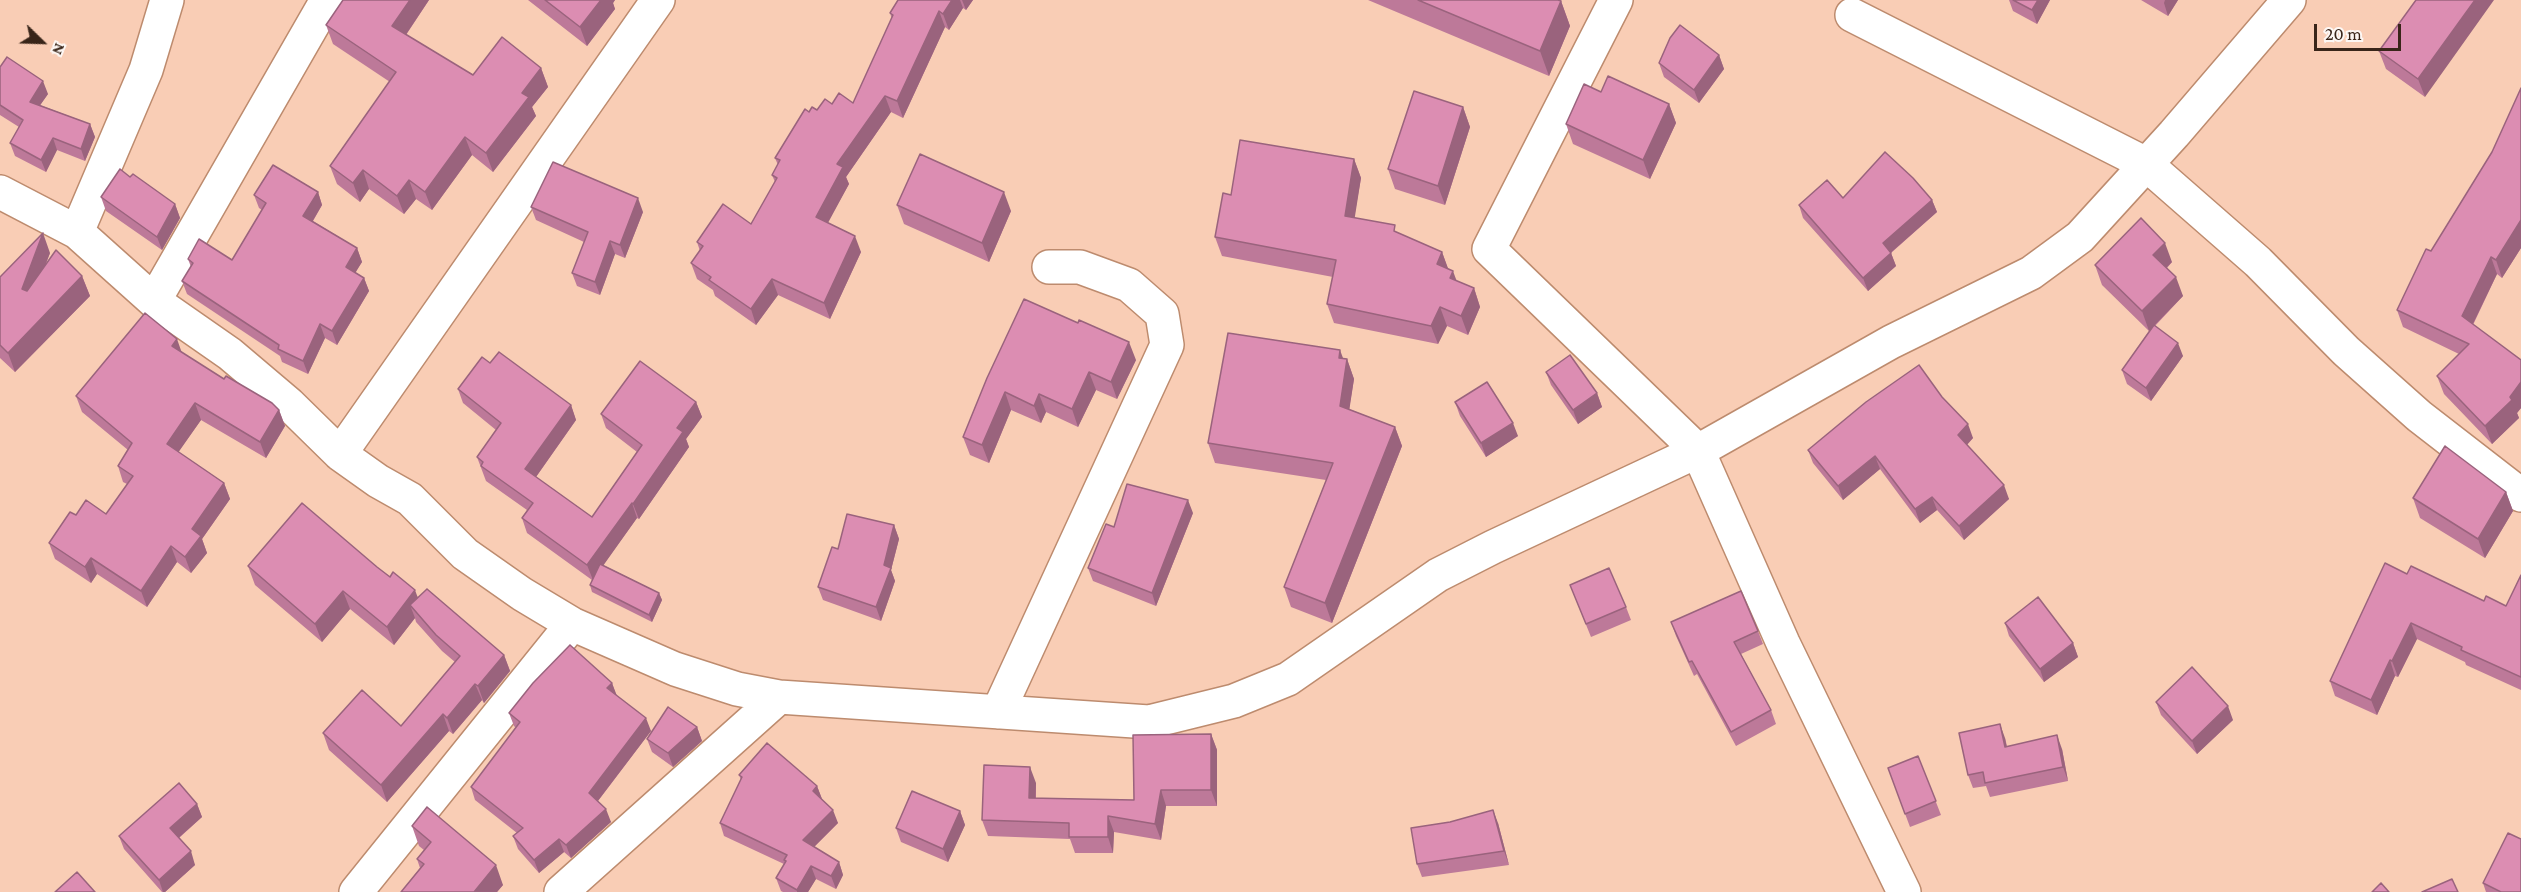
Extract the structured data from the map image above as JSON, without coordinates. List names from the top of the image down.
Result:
{
  "scale_bar": "20 m",
  "north": "bottom right"
}
